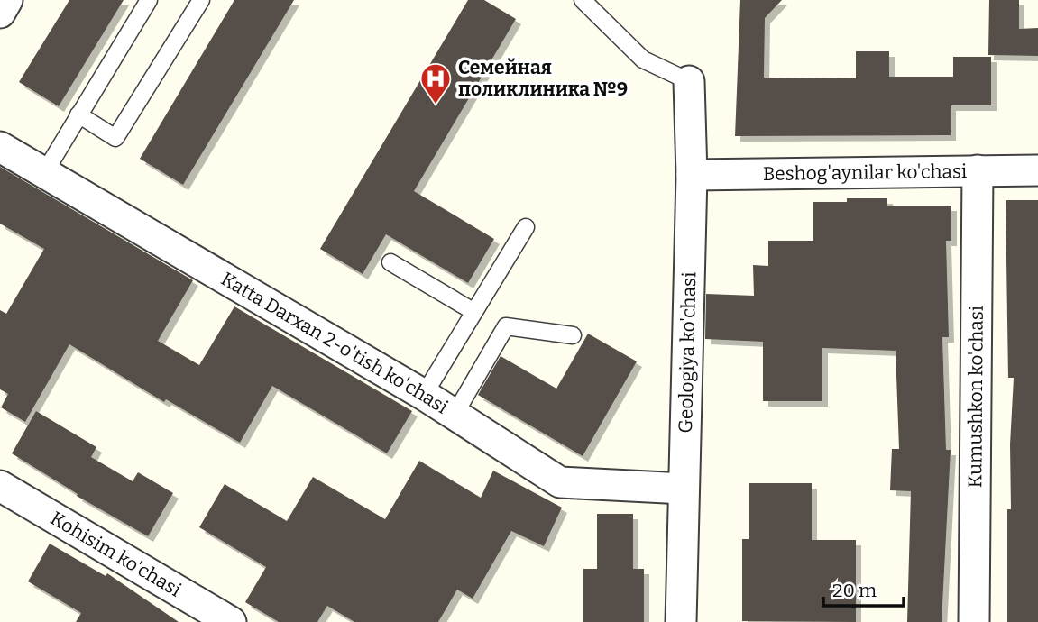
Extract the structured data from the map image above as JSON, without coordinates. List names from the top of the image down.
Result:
{
  "streets": {
    "street": [
      "Beshog'aynilar ko'chasi",
      "Katta Darxan 2-o'tish ko'chasi",
      "Geologiya ko'chasi",
      "Kumushkon ko'chasi",
      "Kohisim ko'chasi"
    ]
  },
  "crossings": [
    ["Beshog'aynilar ko'chasi", "Geologiya ko'chasi"],
    ["Beshog'aynilar ko'chasi", "Kumushkon ko'chasi"],
    ["Katta Darxan 2-o'tish ko'chasi", "Geologiya ko'chasi"]
  ],
  "places": {
    "hospital": ["Семейная поликлиника №9"]
  },
  "scale_bar": "20 m"
}
